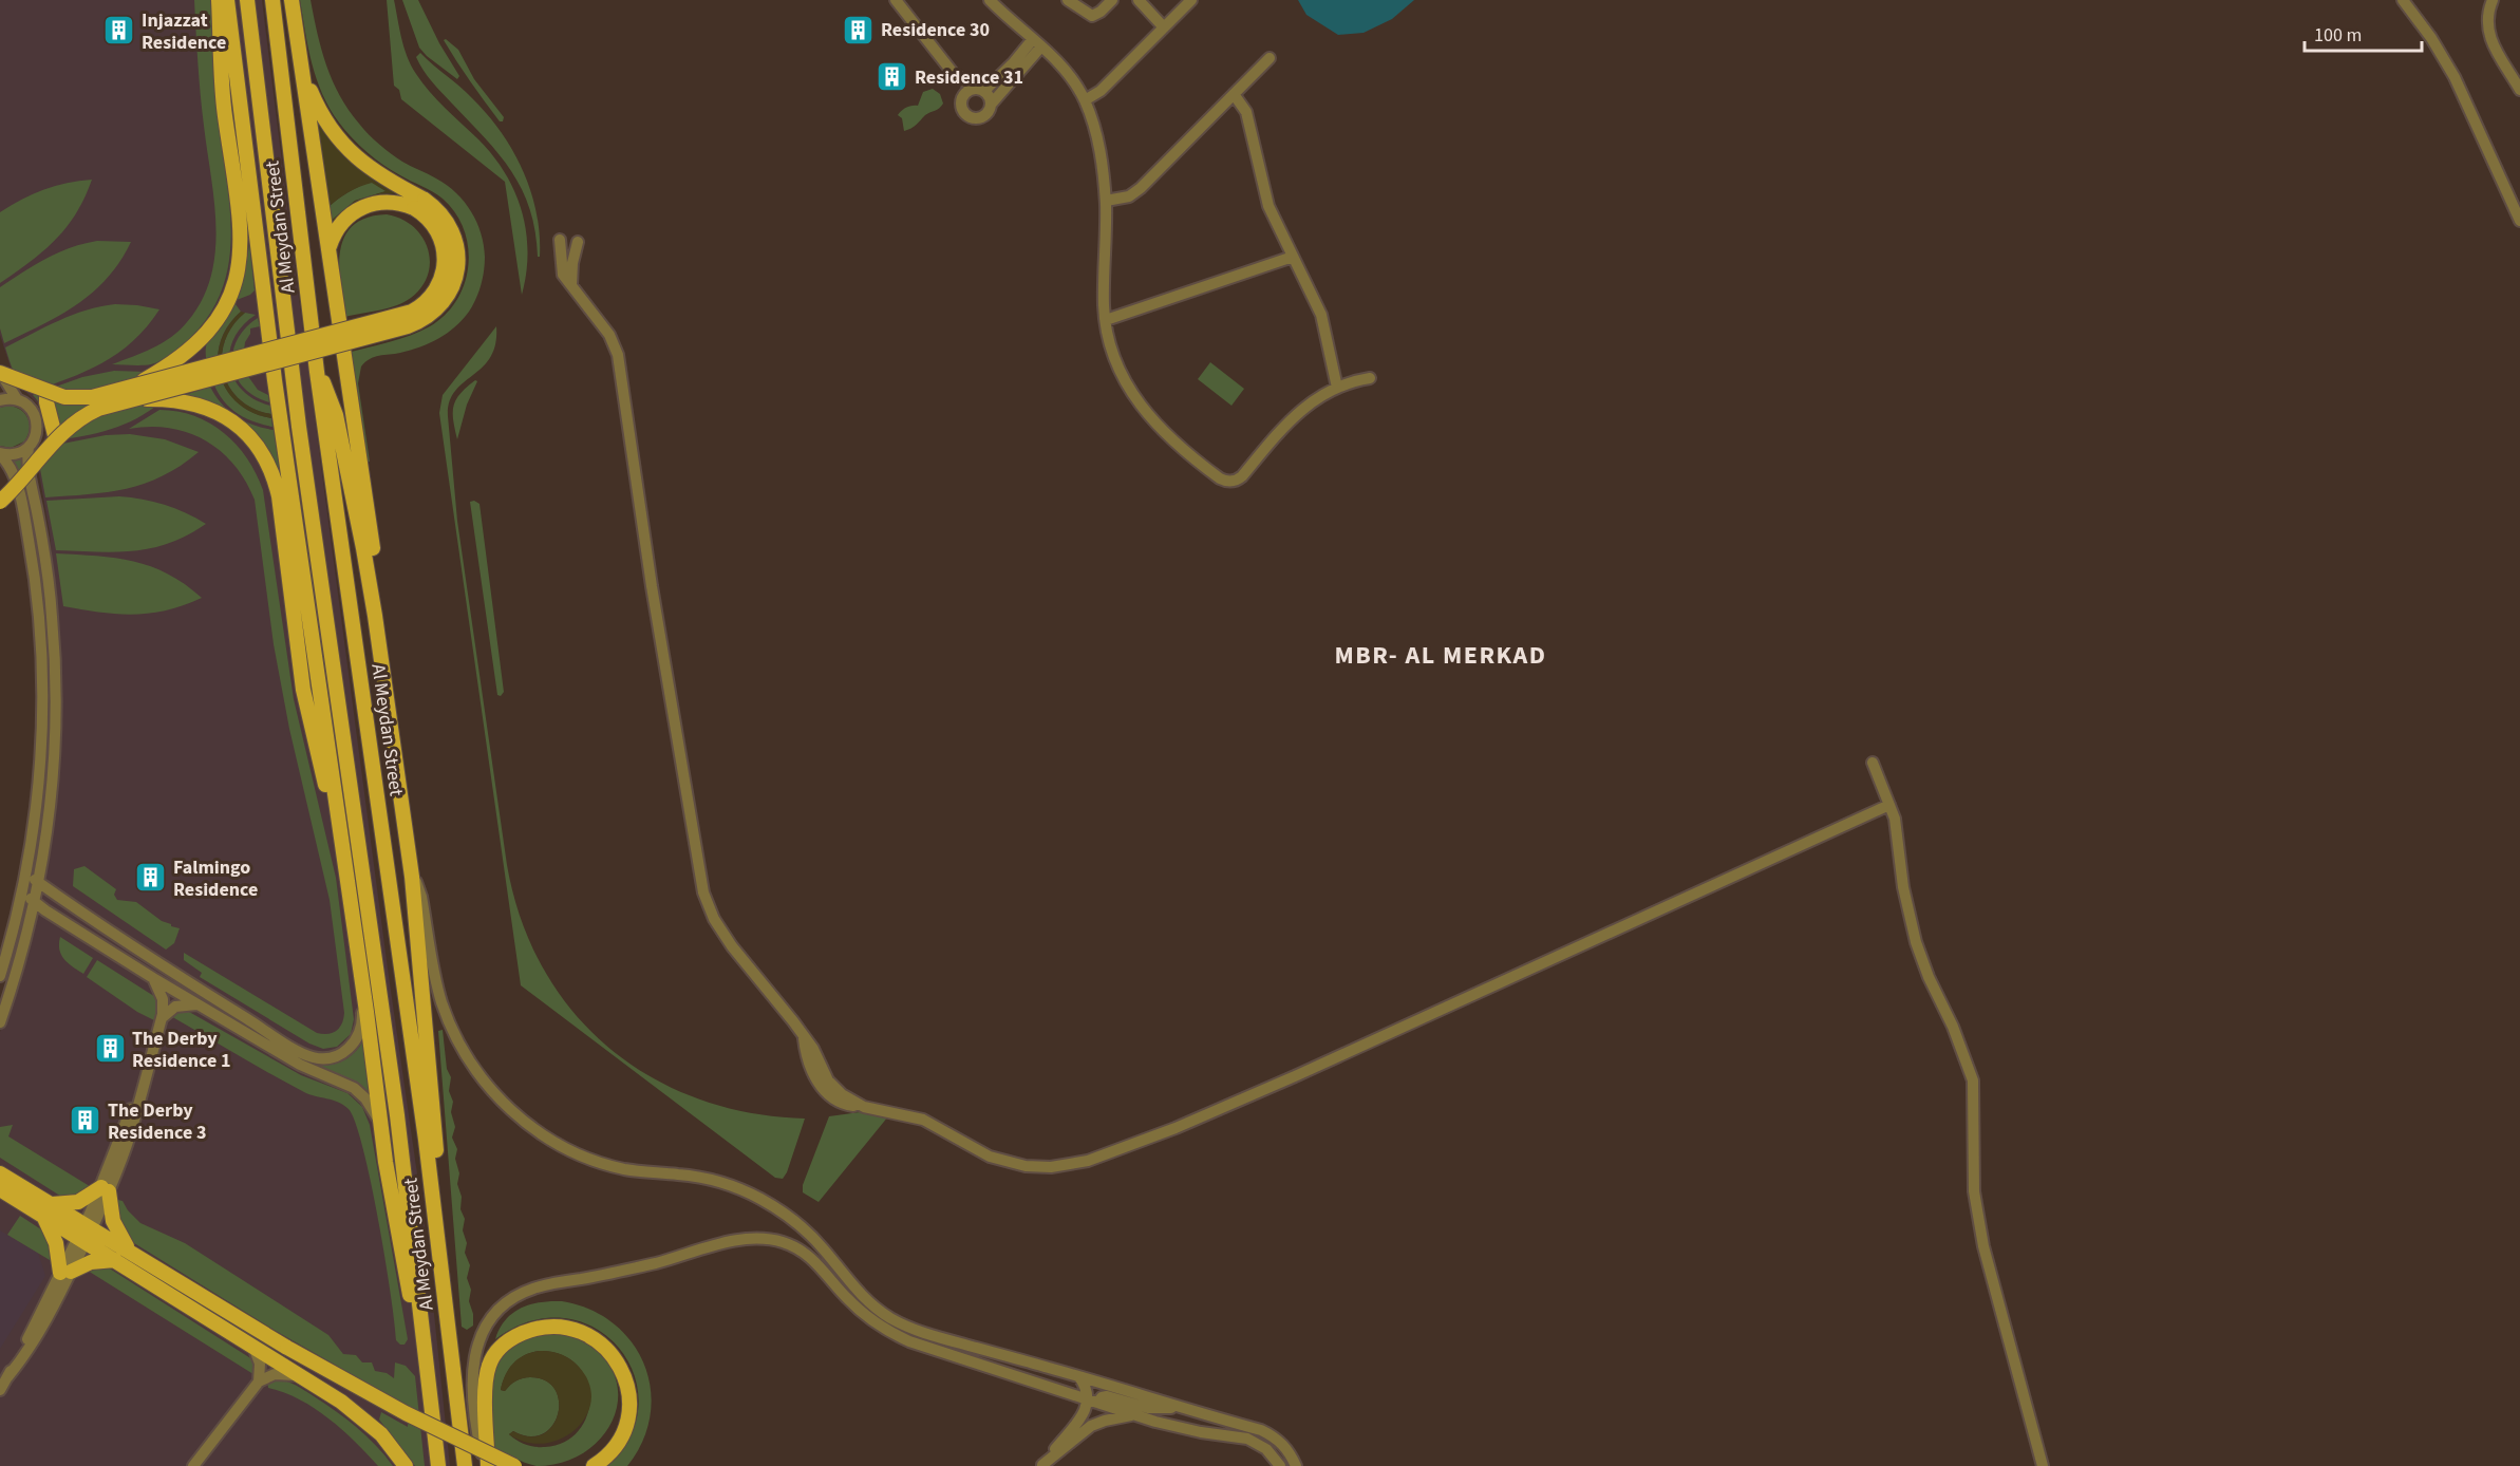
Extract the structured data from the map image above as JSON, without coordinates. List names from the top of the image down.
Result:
{
  "streets": {
    "main road": ["Al Meydan Street"]
  },
  "districts": ["MBR- AL MERKAD"],
  "places": {
    "building": [
      "Residence 30",
      "Injazzat Residence",
      "Residence 31",
      "Falmingo Residence",
      "The Derby Residence 1",
      "The Derby Residence 3"
    ]
  },
  "scale_bar": "100 m"
}
